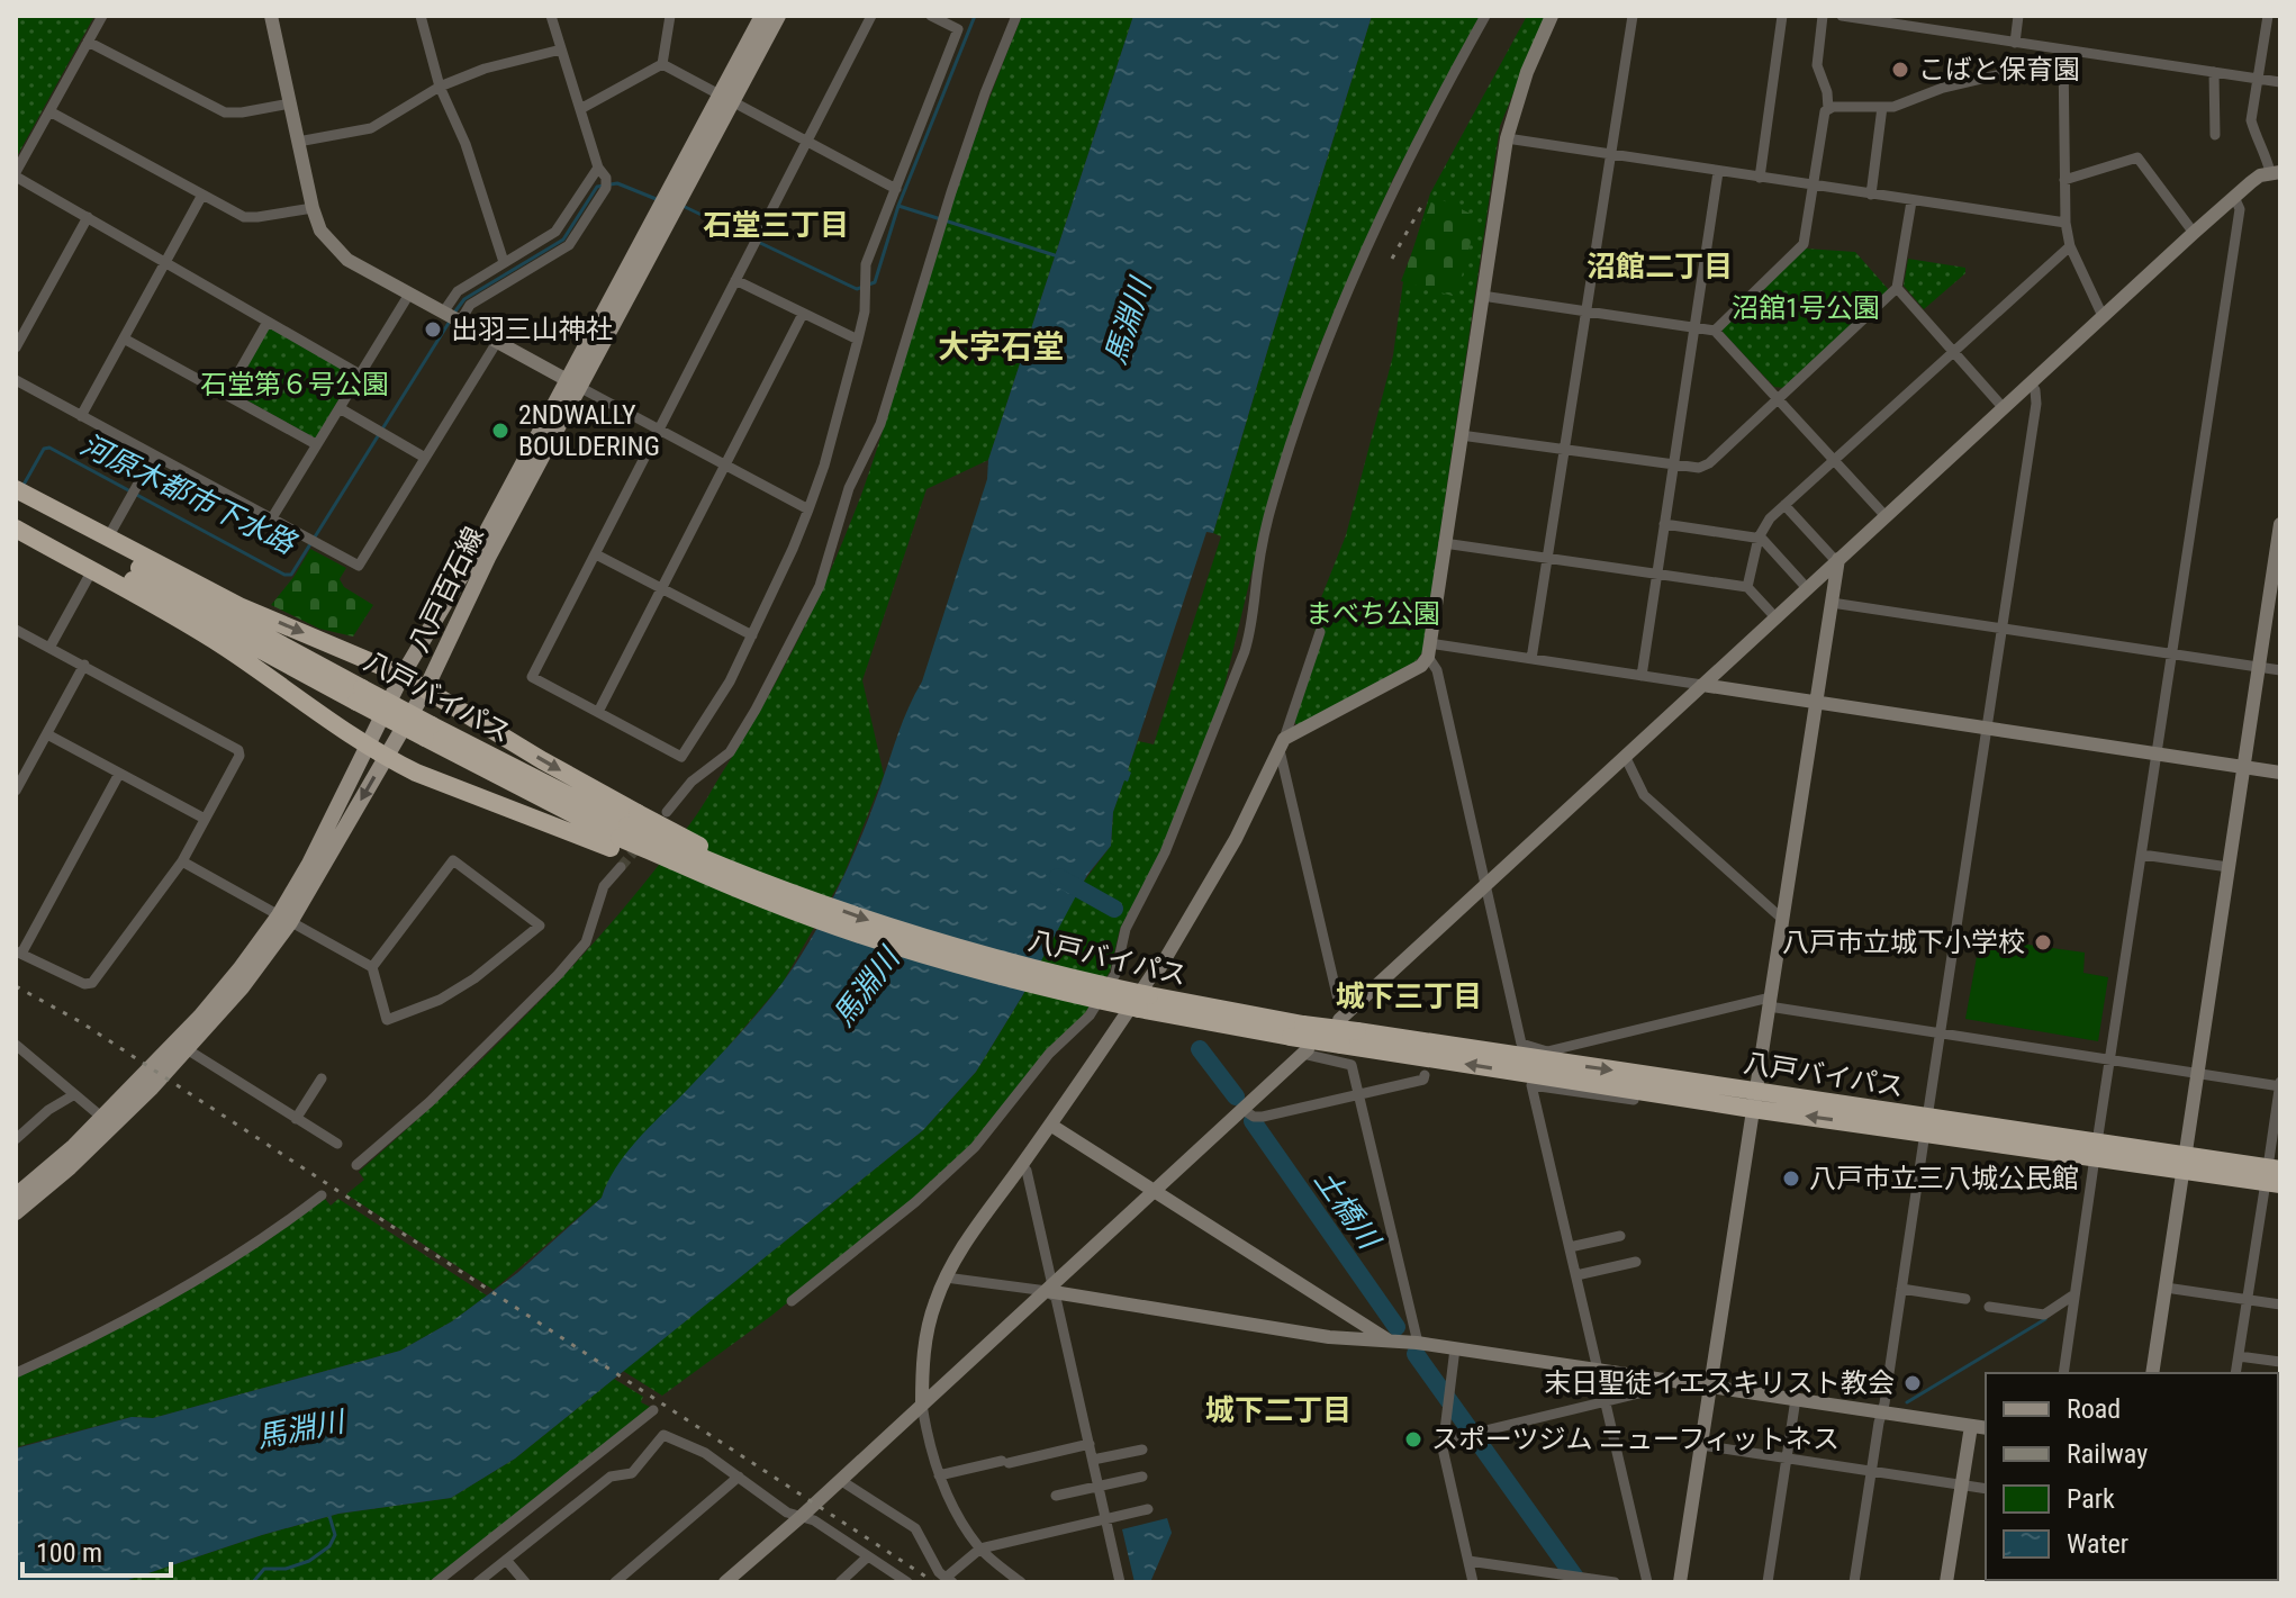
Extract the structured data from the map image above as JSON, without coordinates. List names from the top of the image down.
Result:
{
  "streets": {
    "highway": ["八戸バイパス"],
    "main road": ["八戸百石線"]
  },
  "districts": [
    "石堂三丁目",
    "沼館二丁目",
    "大字石堂",
    "城下三丁目",
    "城下二丁目"
  ],
  "water": ["馬淵川", "河原木都市下水路", "土橋川"],
  "parks": ["沼舘1号公園", "石堂第６号公園", "まべち公園"],
  "places": [
    "こばと保育園",
    "出羽三山神社",
    "2NDWALLY BOULDERING",
    "八戸市立城下小学校",
    "八戸市立三八城公民館",
    "末日聖徒イエスキリスト教会",
    "スポーツジム ニューフィットネス"
  ],
  "legend": [
    "Road",
    "Railway",
    "Park",
    "Water"
  ],
  "scale_bar": "100 m"
}
